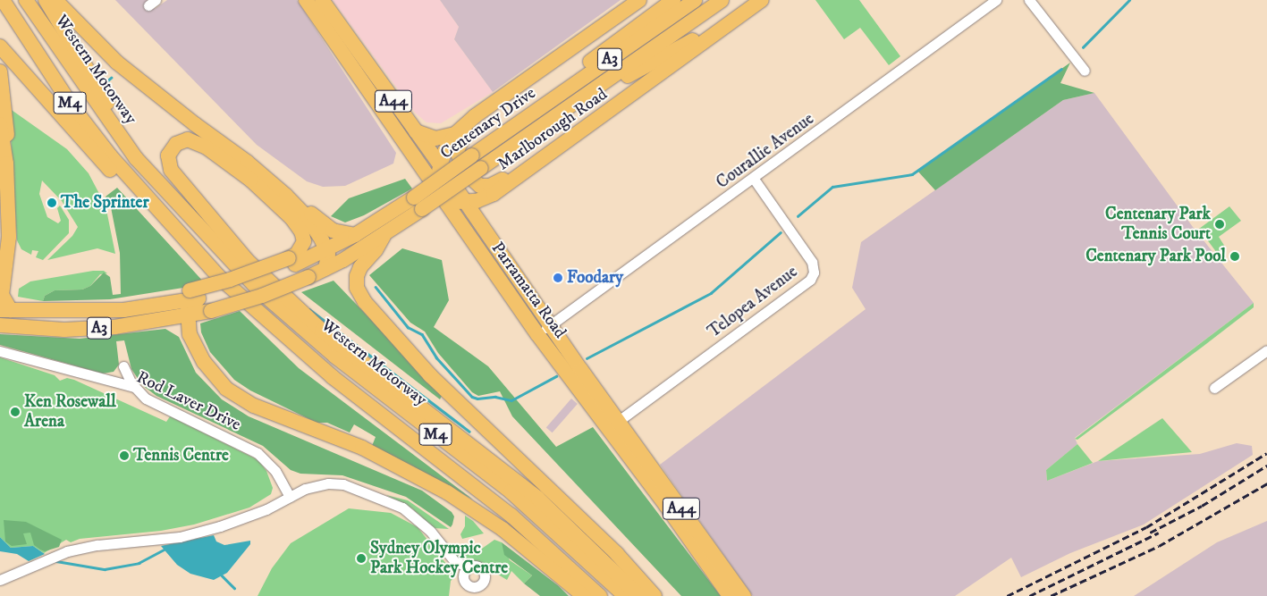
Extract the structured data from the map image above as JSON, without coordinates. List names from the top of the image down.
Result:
{
  "streets": {
    "highway": [
      "A3",
      "Western Motorway",
      "A44",
      "M4",
      "Centenary Drive",
      "Marlborough Road",
      "Parramatta Road"
    ],
    "street": ["Courallie Avenue", "Telopea Avenue", "Rod Laver Drive"]
  },
  "crossings": [
    ["A3", "Centenary Drive"],
    ["M4", "Centenary Drive"],
    ["Marlborough Road", "Parramatta Road"],
    ["Courallie Avenue", "Parramatta Road"],
    ["Courallie Avenue", "Telopea Avenue"],
    ["Parramatta Road", "Telopea Avenue"]
  ],
  "places": [
    "The Sprinter",
    "Centenary Park Tennis Court",
    "Centenary Park Pool",
    "Foodary",
    "Ken Rosewall Arena",
    "Tennis Centre",
    "Sydney Olympic Park Hockey Centre"
  ]
}
